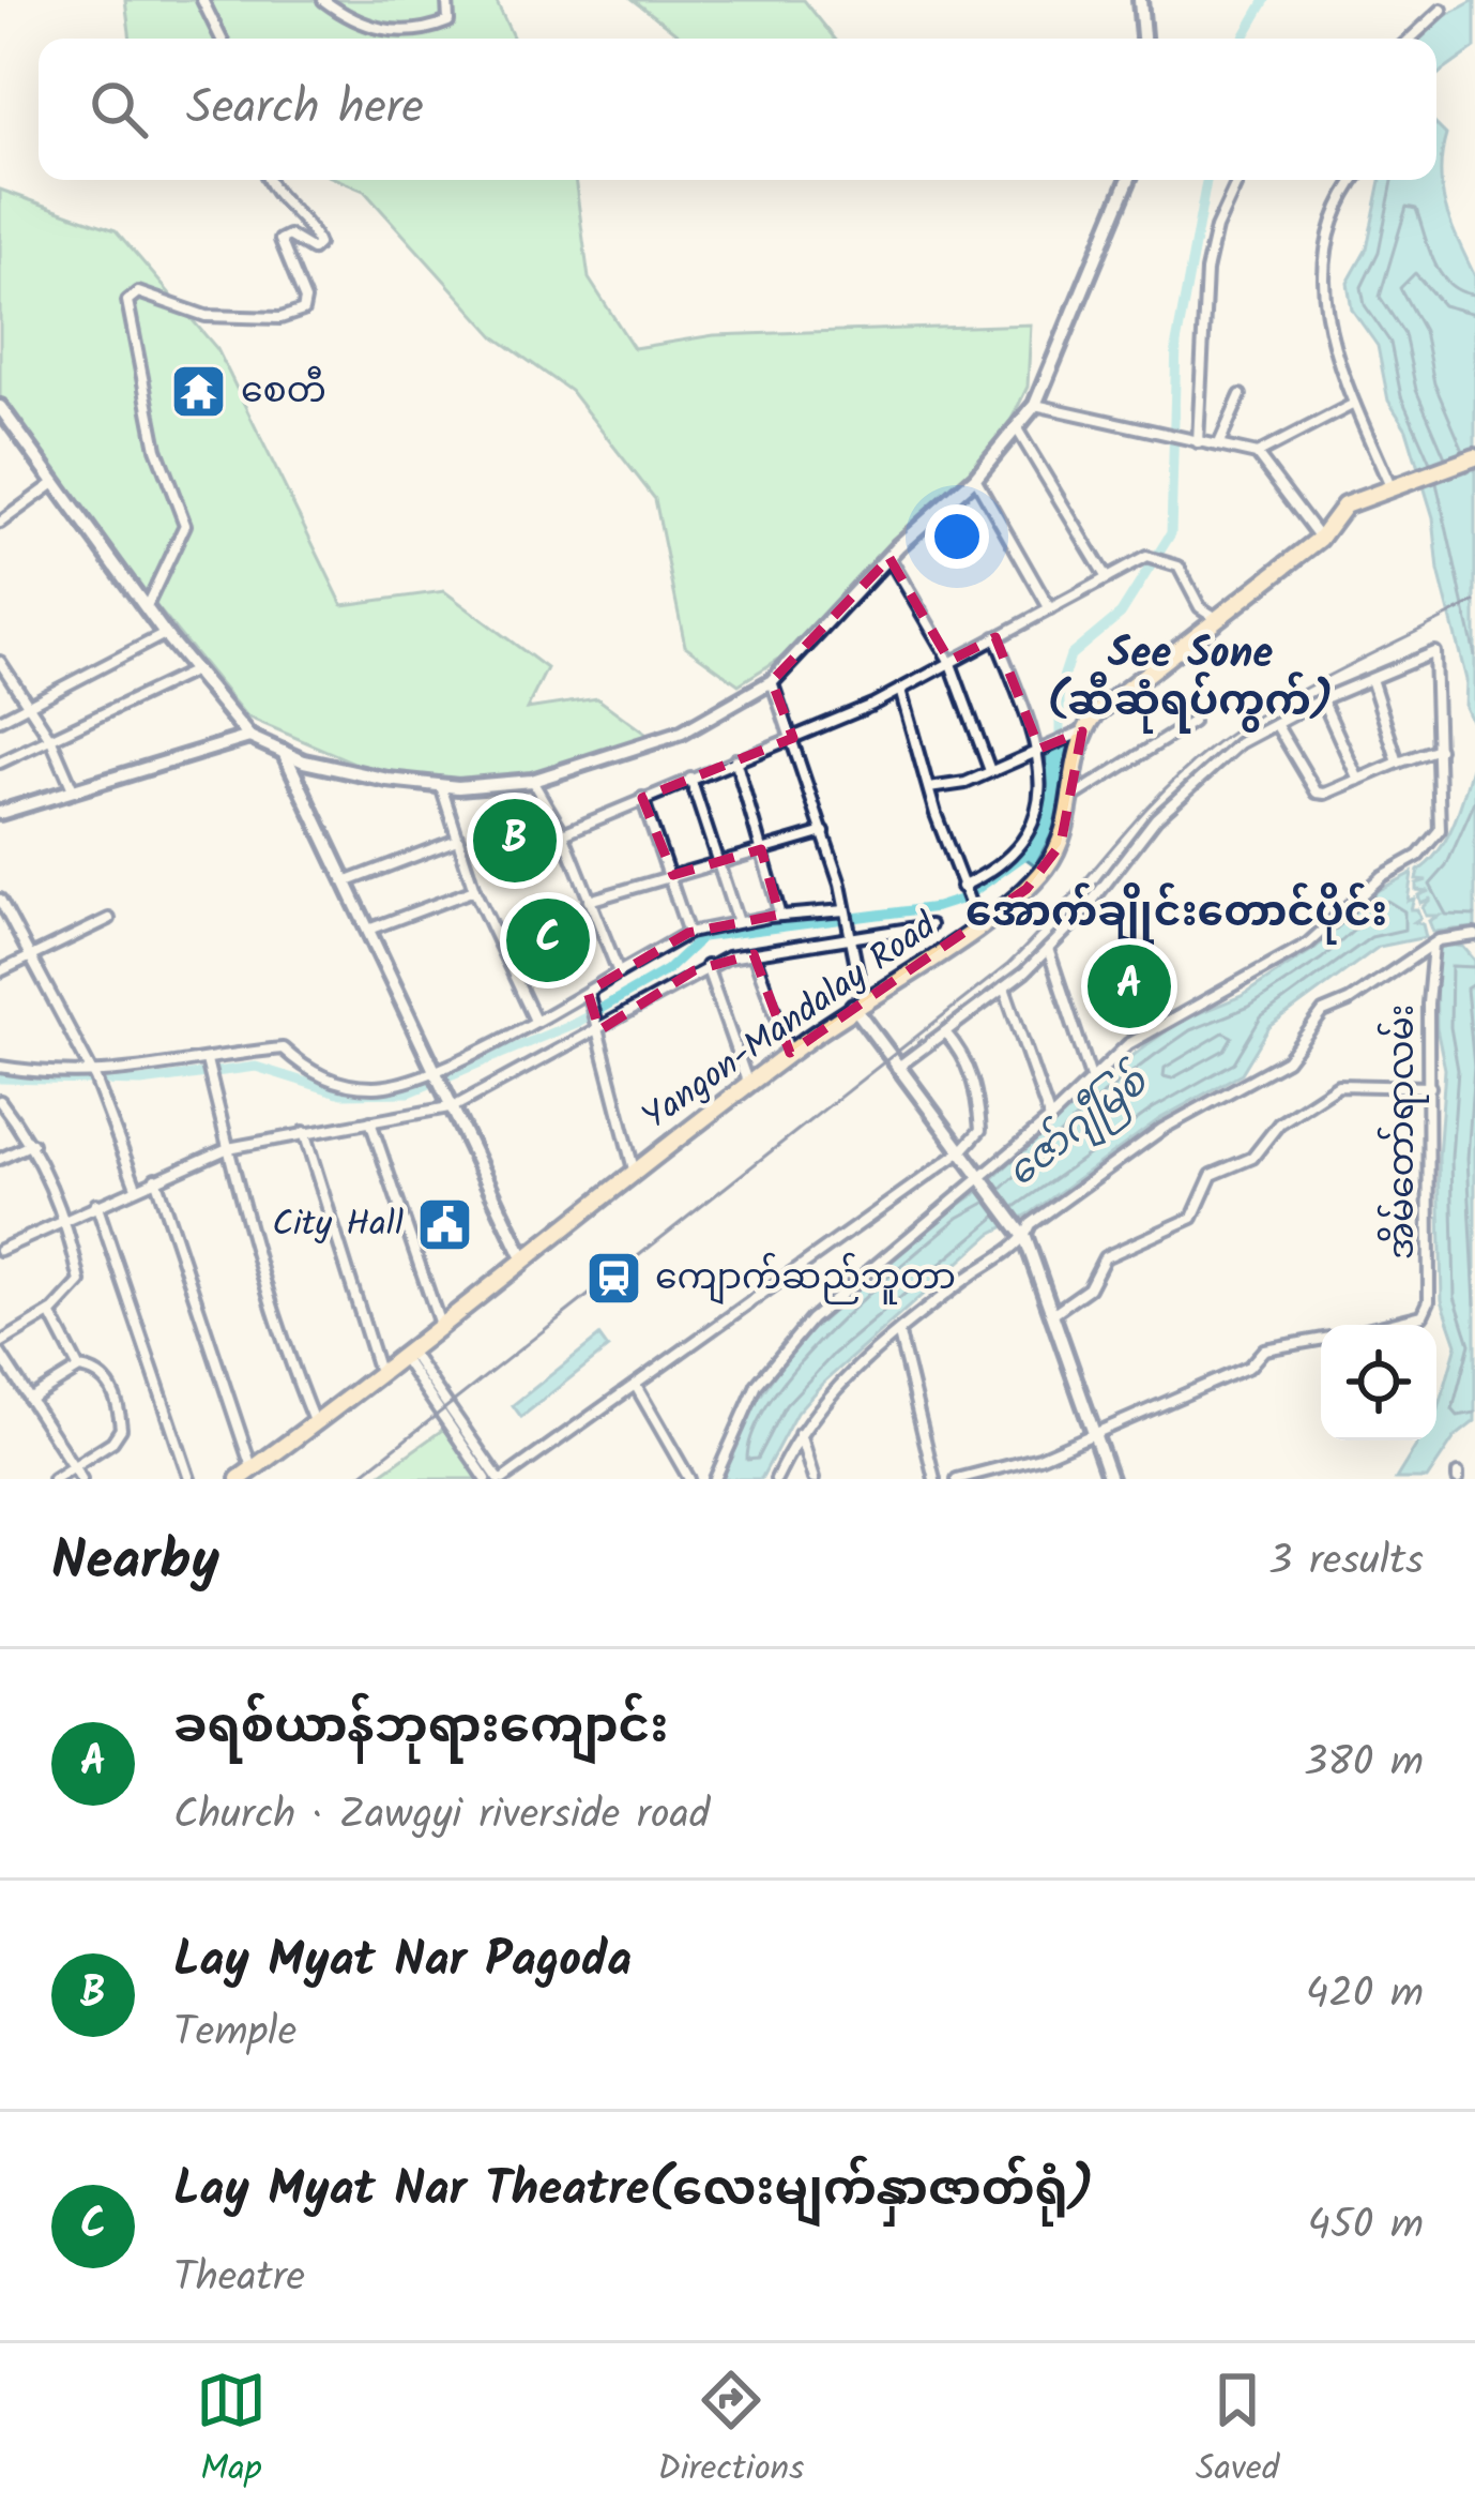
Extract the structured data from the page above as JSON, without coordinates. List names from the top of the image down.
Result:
{
  "streets": {
    "highway": ["Yangon-Mandalay Road"],
    "street": ["အိမ်တော်ရာလမ်း"]
  },
  "districts": ["See Sone (ဆီဆုံရပ်ကွက်)", "အောက်ချိုင်းတောင်ပိုင်း"],
  "water": ["ဇော်ဂျီမြစ်"],
  "places": {
    "temple": ["စေတီ"],
    "public building": ["City Hall"],
    "station": ["ကျောက်ဆည်ဘူတာ"]
  },
  "page": {
    "search": "Search here",
    "pins": ["B", "C", "A"],
    "heading": ["Nearby", "3 results"],
    "list": [
      {
        "mark": "A",
        "name": "ခရစ်ယာန်ဘုရားကျောင်း",
        "note": "Church · Zawgyi riverside road",
        "value": "380 m"
      },
      {
        "mark": "B",
        "name": "Lay Myat Nar Pagoda",
        "note": "Temple",
        "value": "420 m"
      },
      {
        "mark": "C",
        "name": "Lay Myat Nar Theatre(လေးမျက်နှာဇာတ်ရုံ)",
        "note": "Theatre",
        "value": "450 m"
      }
    ],
    "nav": ["Map", "Directions", "Saved"]
  }
}
